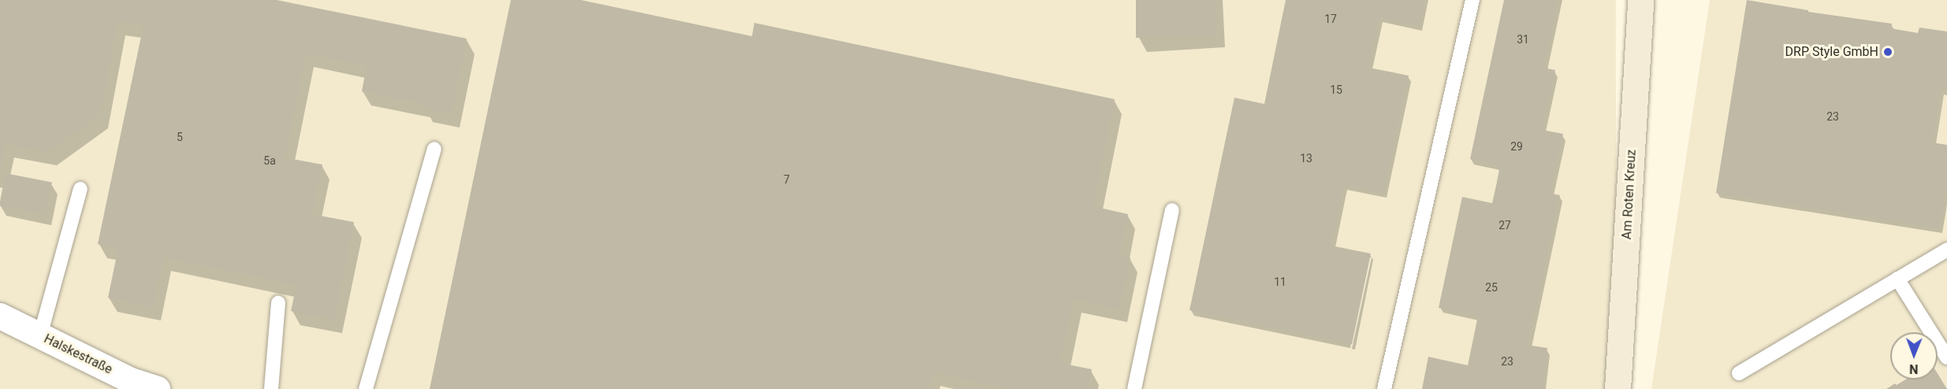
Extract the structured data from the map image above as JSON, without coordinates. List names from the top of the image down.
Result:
{
  "streets": {
    "street": ["Am Roten Kreuz", "Halskestraße"]
  },
  "places": ["DRP Style GmbH"],
  "house_numbers": [
    "17",
    "31",
    "15",
    "23",
    "5",
    "29",
    "13",
    "5a",
    "7",
    "27",
    "11",
    "25",
    "23"
  ],
  "north": "bottom"
}
